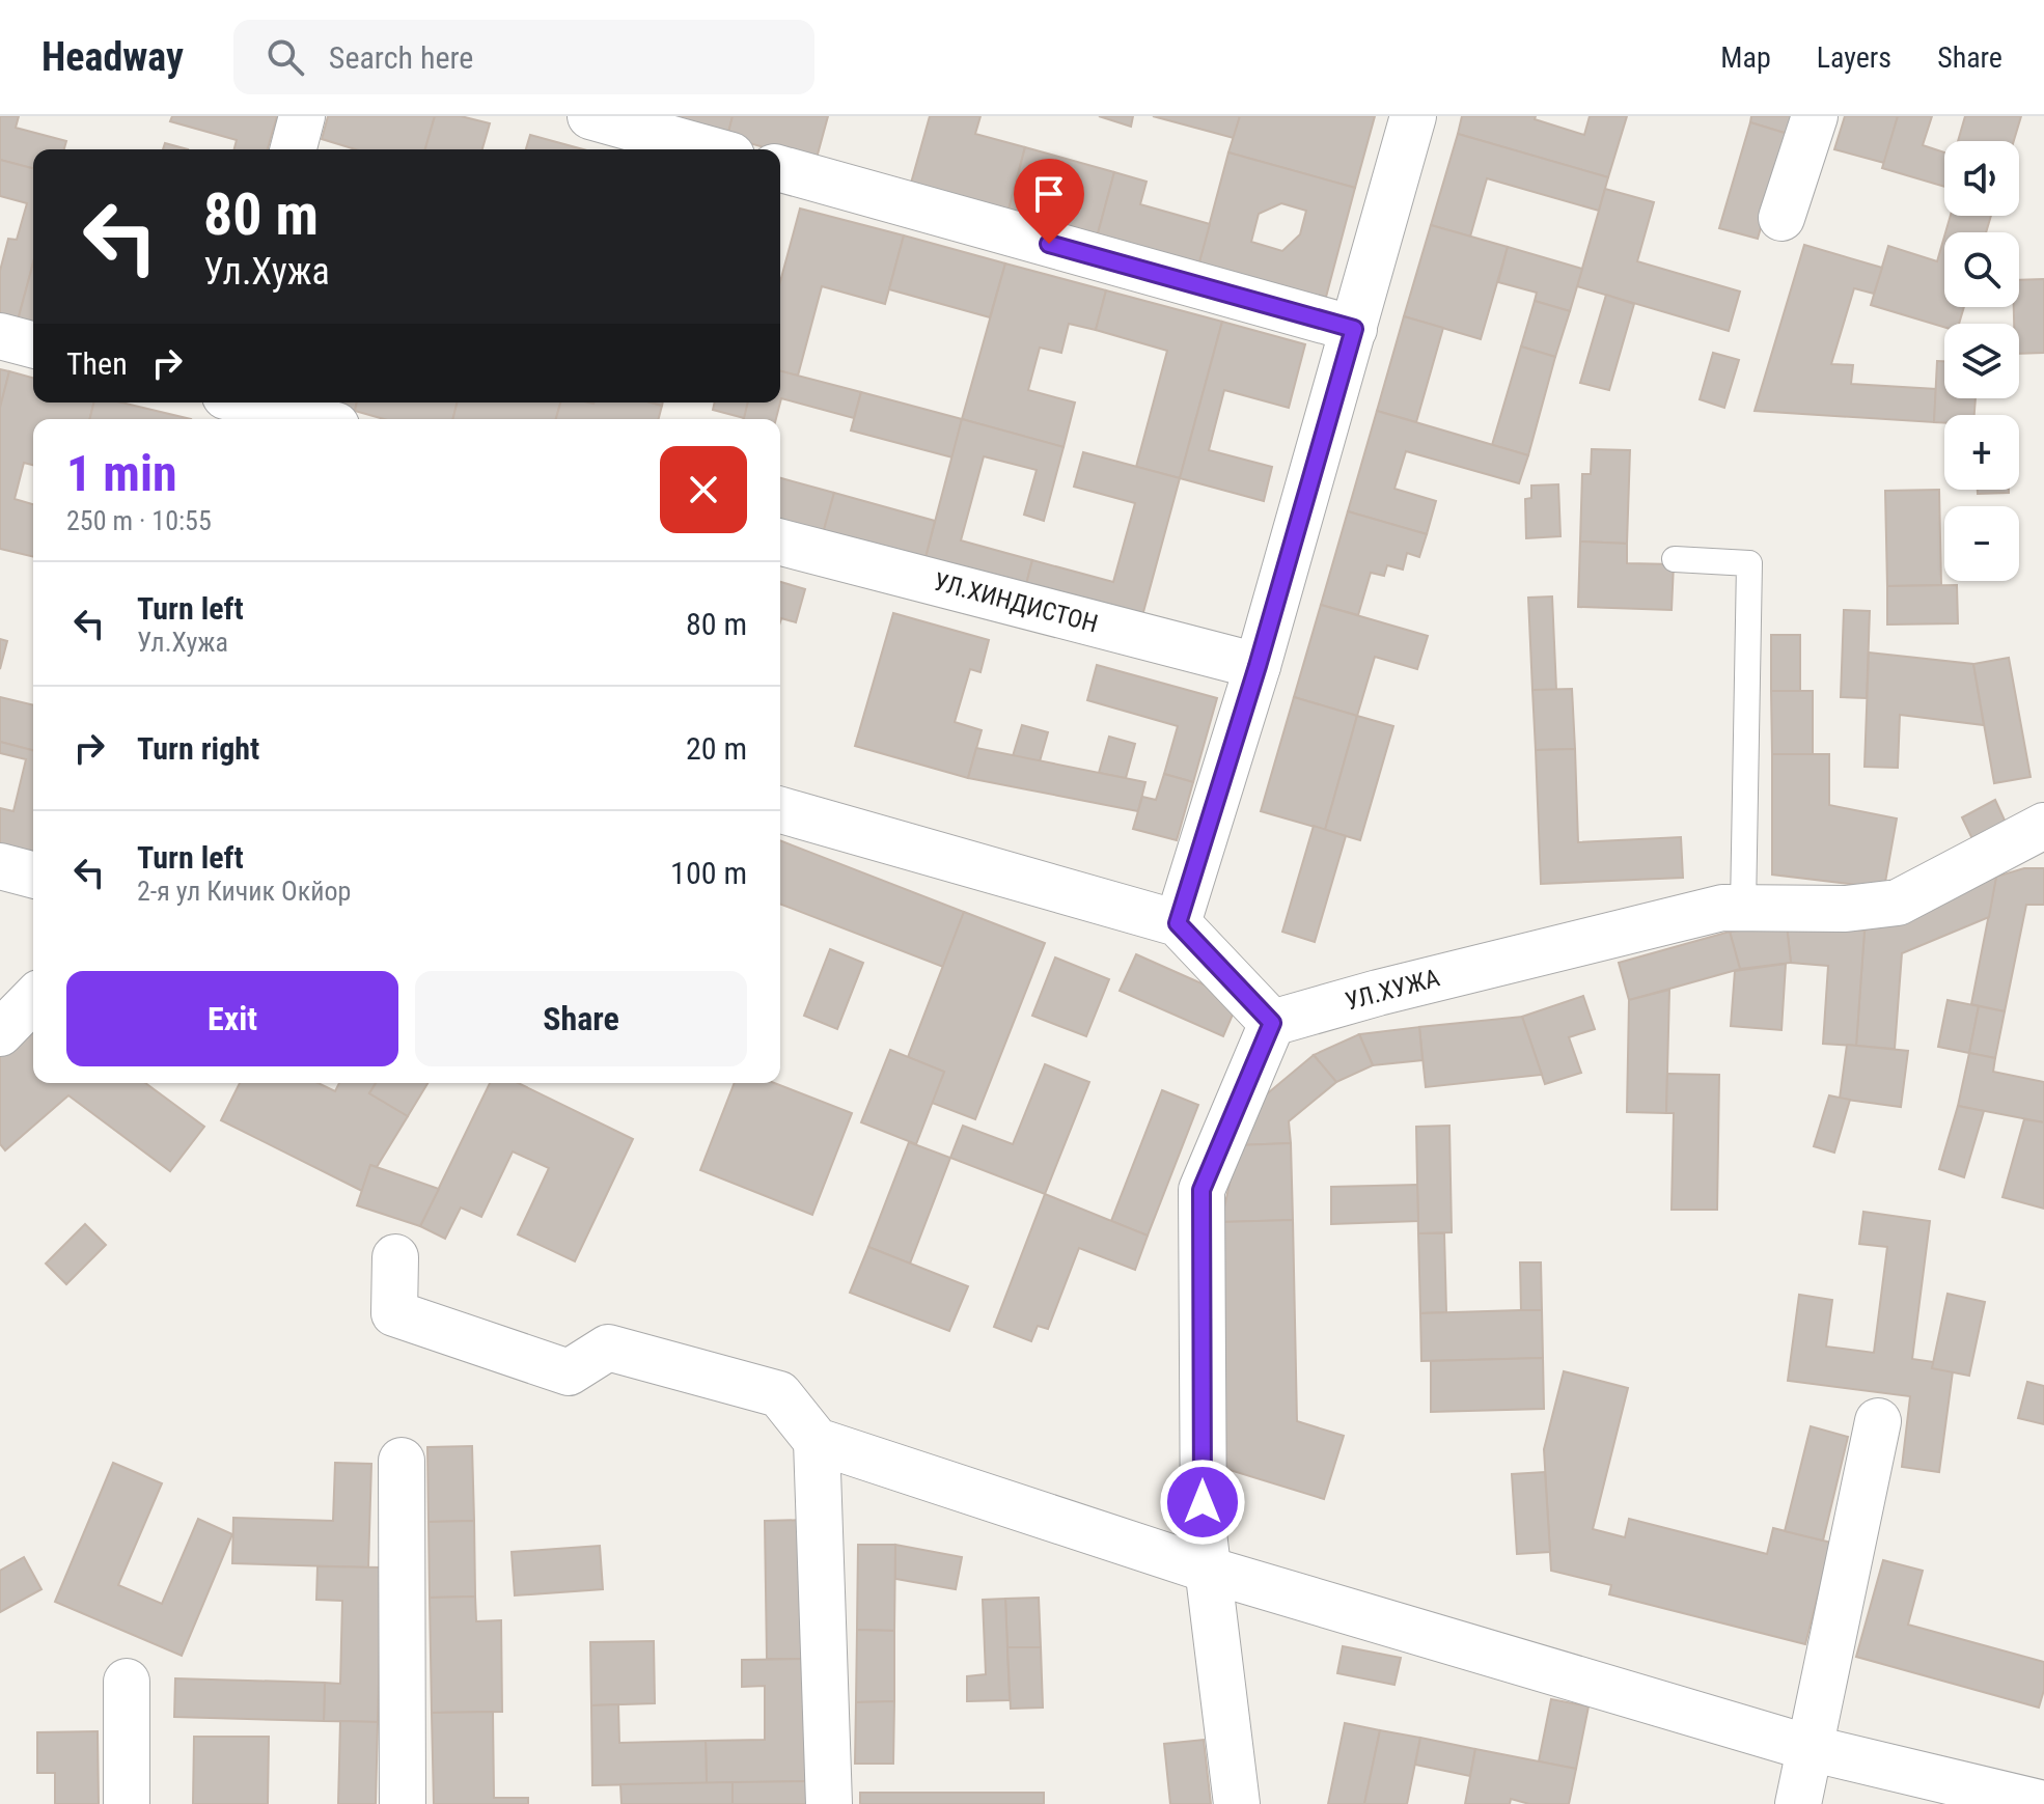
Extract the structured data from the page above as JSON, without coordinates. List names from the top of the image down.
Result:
{
  "streets": {
    "street": ["УЛ.ХИНДИСТОН", "УЛ.ХУЖА"]
  },
  "page": {
    "header": "Headway",
    "search": "Search here",
    "nav": ["Map", "Layers", "Share"],
    "map_buttons": ["+", "−"],
    "turn": ["80 m", "Ул.Хужа"],
    "then": "Then",
    "heading": ["1 min", "250 m · 10:55"],
    "list": [
      {
        "name": "Turn left",
        "note": "Ул.Хужа",
        "value": "80 m"
      },
      {
        "name": "Turn right",
        "value": "20 m"
      },
      {
        "name": "Turn left",
        "note": "2-я ул Кичик Окйор",
        "value": "100 m"
      }
    ],
    "buttons": ["Exit", "Share"]
  }
}
